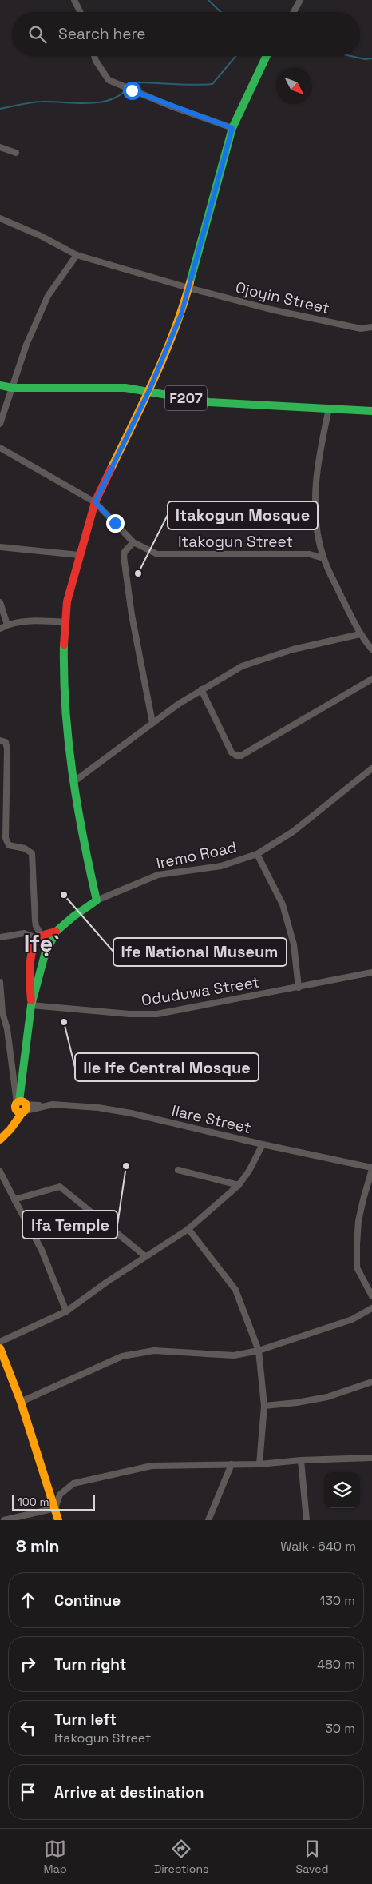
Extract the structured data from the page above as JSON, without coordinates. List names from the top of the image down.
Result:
{
  "streets": {
    "street": [
      "Ojoyin Street",
      "F207",
      "Itakogun Street",
      "Iremo Road",
      "Oduduwa Street",
      "Ilare Street"
    ]
  },
  "districts": ["Ifẹ̀"],
  "places": [
    "Itakogun Mosque",
    "Ife National Museum",
    "Ile Ife Central Mosque",
    "Ifa Temple"
  ],
  "scale_bar": "100 m",
  "north": "bottom right",
  "page": {
    "search": "Search here",
    "scale": "100 m",
    "heading": ["8 min", "Walk · 640 m"],
    "list": [
      ["Continue", "130 m"],
      ["Turn right", "480 m"],
      ["Turn left", "Itakogun Street", "30 m"],
      "Arrive at destination"
    ],
    "nav": ["Map", "Directions", "Saved"]
  }
}
